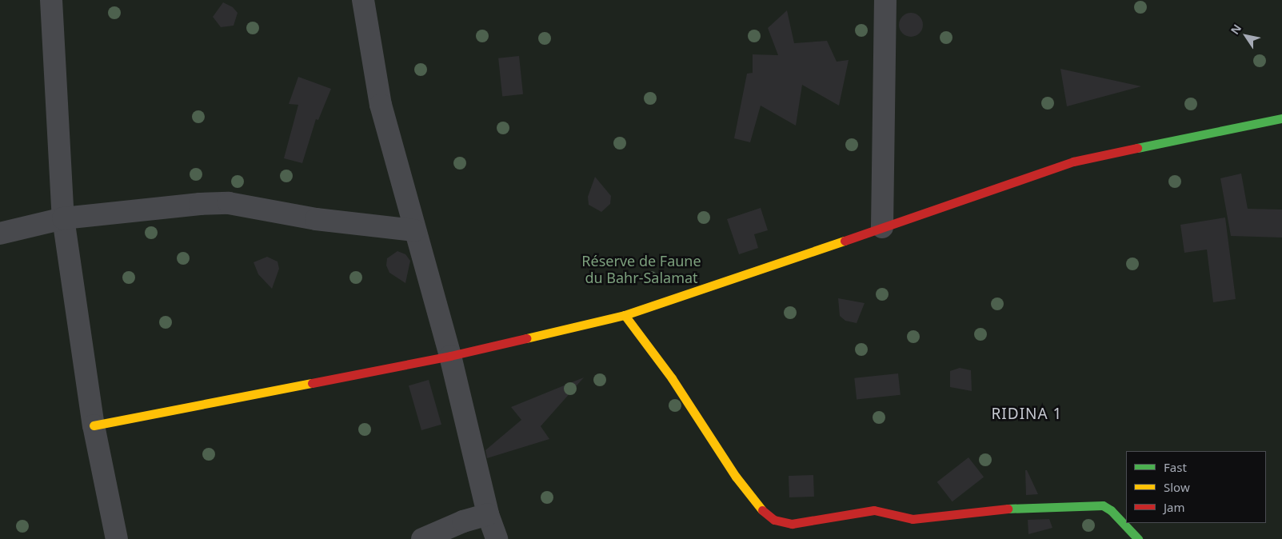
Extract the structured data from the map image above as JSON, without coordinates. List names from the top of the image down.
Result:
{
  "districts": ["RIDINA 1"],
  "parks": ["Réserve de Faune du Bahr-Salamat"],
  "legend": ["Fast", "Slow", "Jam"],
  "north": "top left"
}
